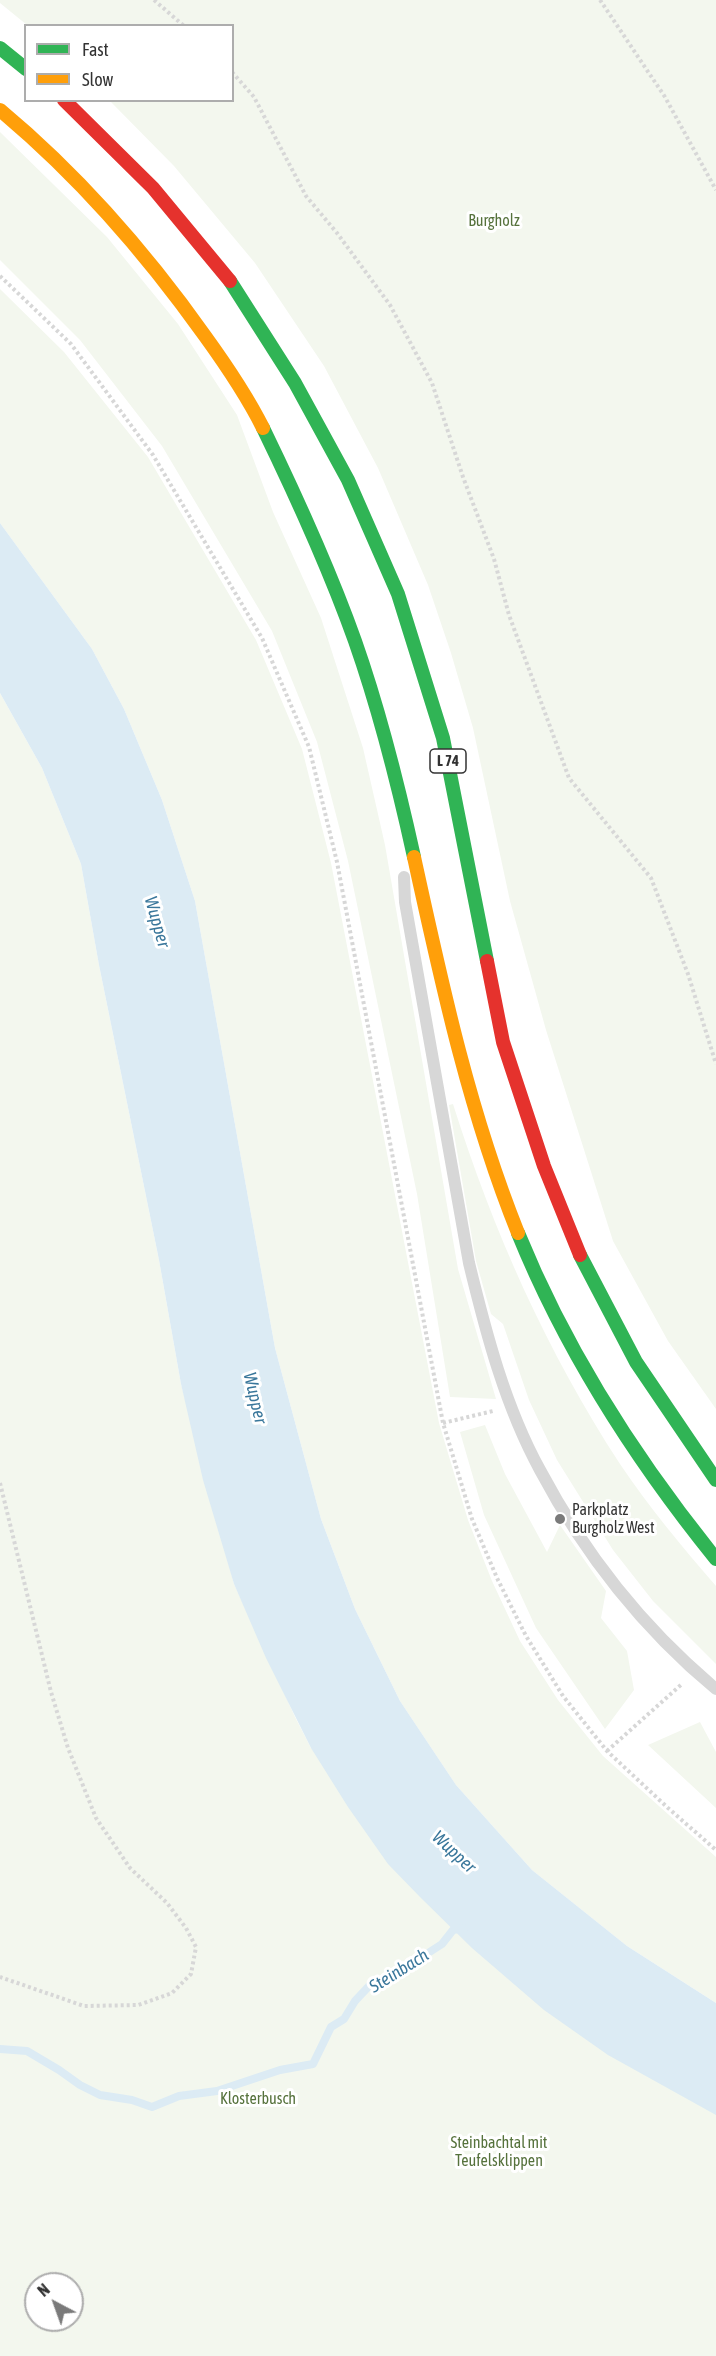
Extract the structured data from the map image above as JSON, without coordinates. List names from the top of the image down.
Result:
{
  "streets": {
    "highway": ["L 74"]
  },
  "water": ["Wupper", "Steinbach"],
  "parks": ["Burgholz", "Klosterbusch", "Steinbachtal mit Teufelsklippen"],
  "places": ["Parkplatz Burgholz West"],
  "legend": ["Fast", "Slow"],
  "north": "top left"
}
